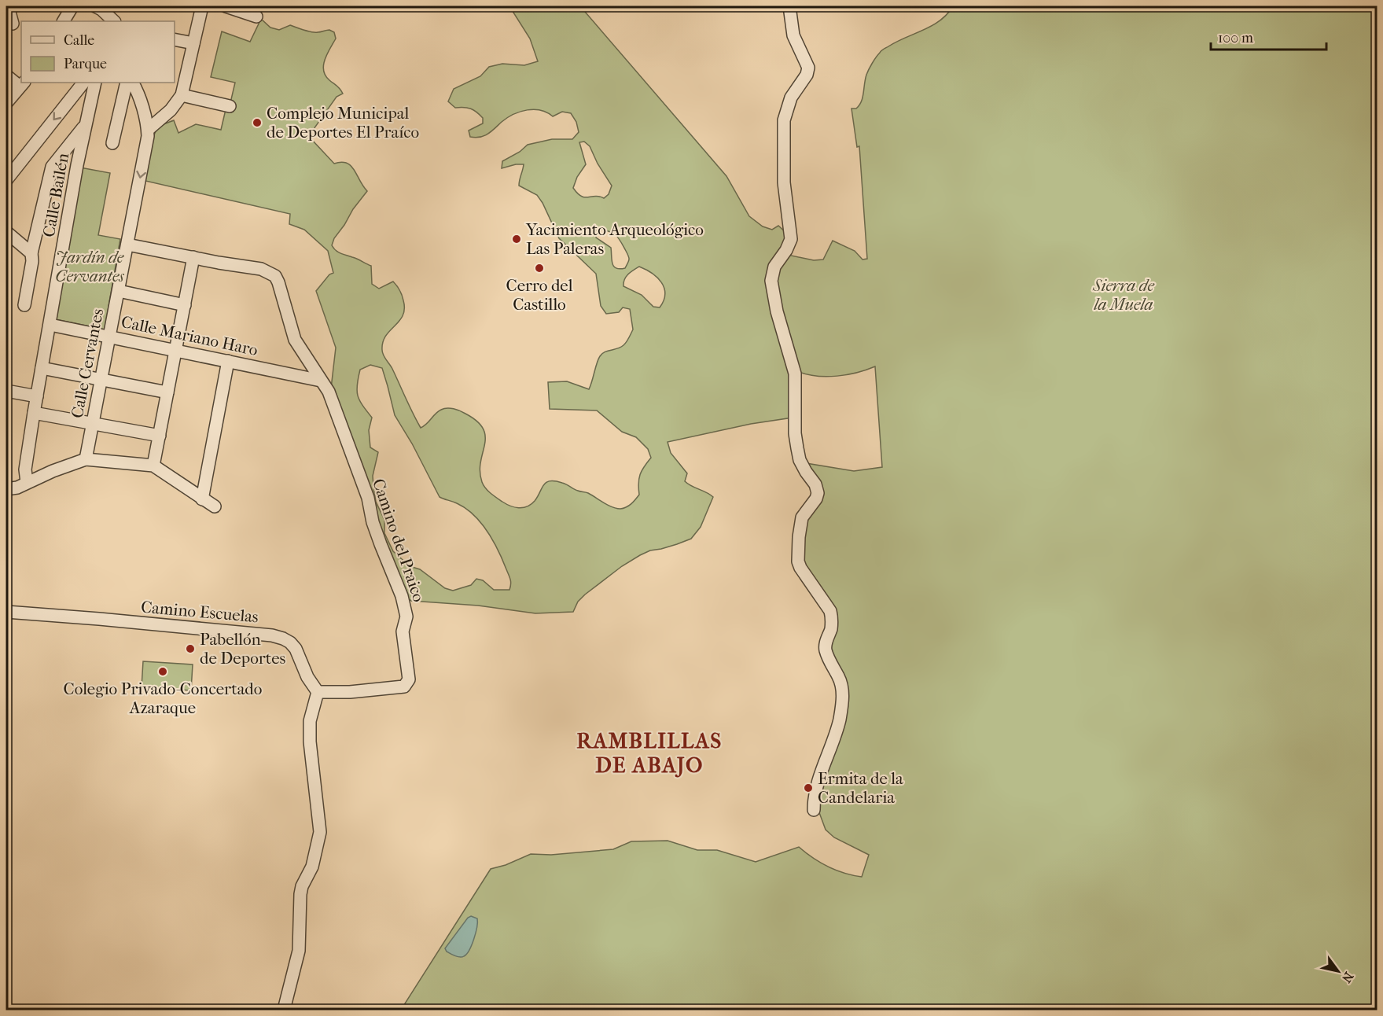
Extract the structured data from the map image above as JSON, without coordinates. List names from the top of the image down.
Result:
{
  "streets": {
    "street": [
      "Calle Bailén",
      "Calle Mariano Haro",
      "Calle Cervantes",
      "Camino del Praico",
      "Camino Escuelas"
    ]
  },
  "crossings": [
    ["Calle Bailén", "Calle Mariano Haro"],
    ["Calle Mariano Haro", "Calle Cervantes"],
    ["Calle Mariano Haro", "Camino del Praico"],
    ["Camino del Praico", "Camino Escuelas"]
  ],
  "districts": ["RAMBLILLAS DE ABAJO"],
  "parks": ["Jardín de Cervantes", "Sierra de la Muela"],
  "places": [
    "Complejo Municipal de Deportes El Praíco",
    "Yacimiento Arqueológico Las Paleras",
    "Cerro del Castillo",
    "Pabellón de Deportes",
    "Colegio Privado-Concertado Azaraque",
    "Ermita de la Candelaria"
  ],
  "legend": ["Calle", "Parque"],
  "scale_bar": "100 m",
  "north": "bottom right"
}
